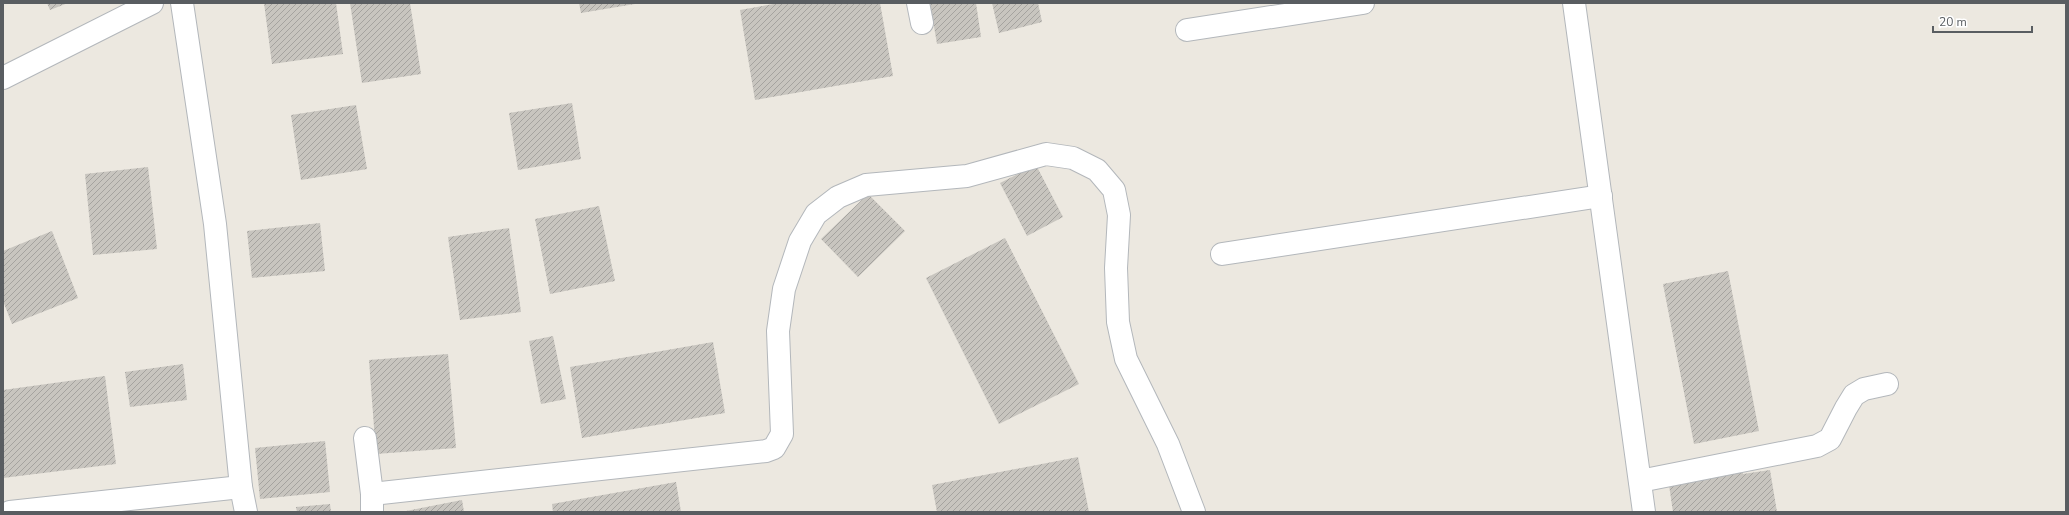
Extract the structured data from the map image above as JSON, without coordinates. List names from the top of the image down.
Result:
{
  "scale_bar": "20 m"
}
